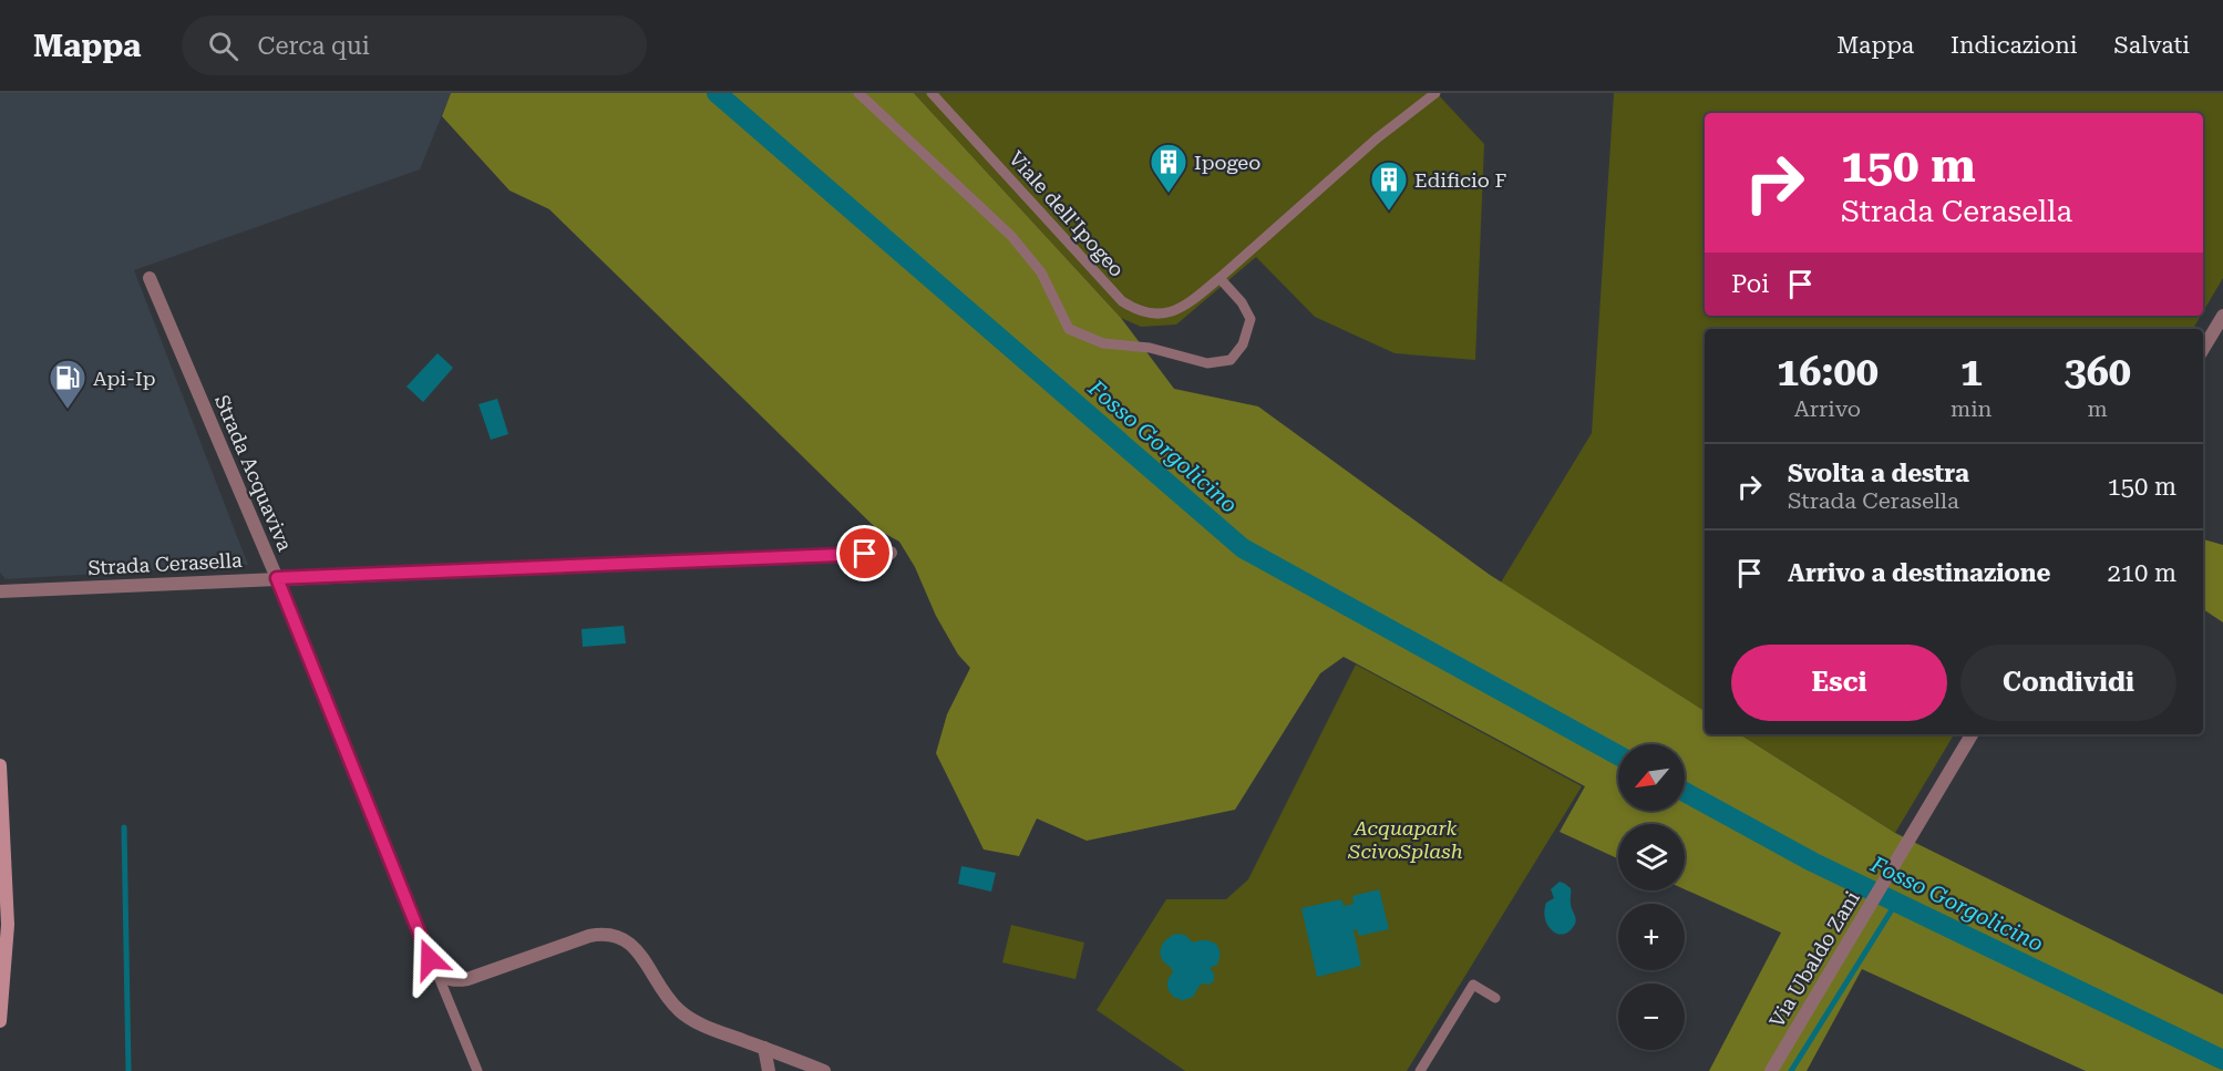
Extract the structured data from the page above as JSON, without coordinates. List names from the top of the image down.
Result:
{
  "streets": {
    "street": ["Strada Acquaviva", "Strada Cerasella", "Via Ubaldo Zani"],
    "lane": ["Viale dell'Ipogeo"]
  },
  "crossings": [
    ["Strada Acquaviva", "Strada Cerasella"]
  ],
  "water": ["Fosso Gorgolicino"],
  "parks": ["Acquapark ScivoSplash"],
  "places": {
    "building": ["Ipogeo", "Edificio F"],
    "fuel station": ["Api-Ip"]
  },
  "north": "bottom left",
  "page": {
    "header": "Mappa",
    "search": "Cerca qui",
    "nav": ["Mappa", "Indicazioni", "Salvati"],
    "turn": ["150 m", "Strada Cerasella"],
    "then": "Poi",
    "eta": [
      "16:00",
      "Arrivo",
      "1",
      "min",
      "360",
      "m"
    ],
    "list": [
      {
        "name": "Svolta a destra",
        "note": "Strada Cerasella",
        "value": "150 m"
      },
      {
        "name": "Arrivo a destinazione",
        "value": "210 m"
      }
    ],
    "buttons": ["Esci", "Condividi"],
    "map_buttons": ["+", "−"]
  }
}
